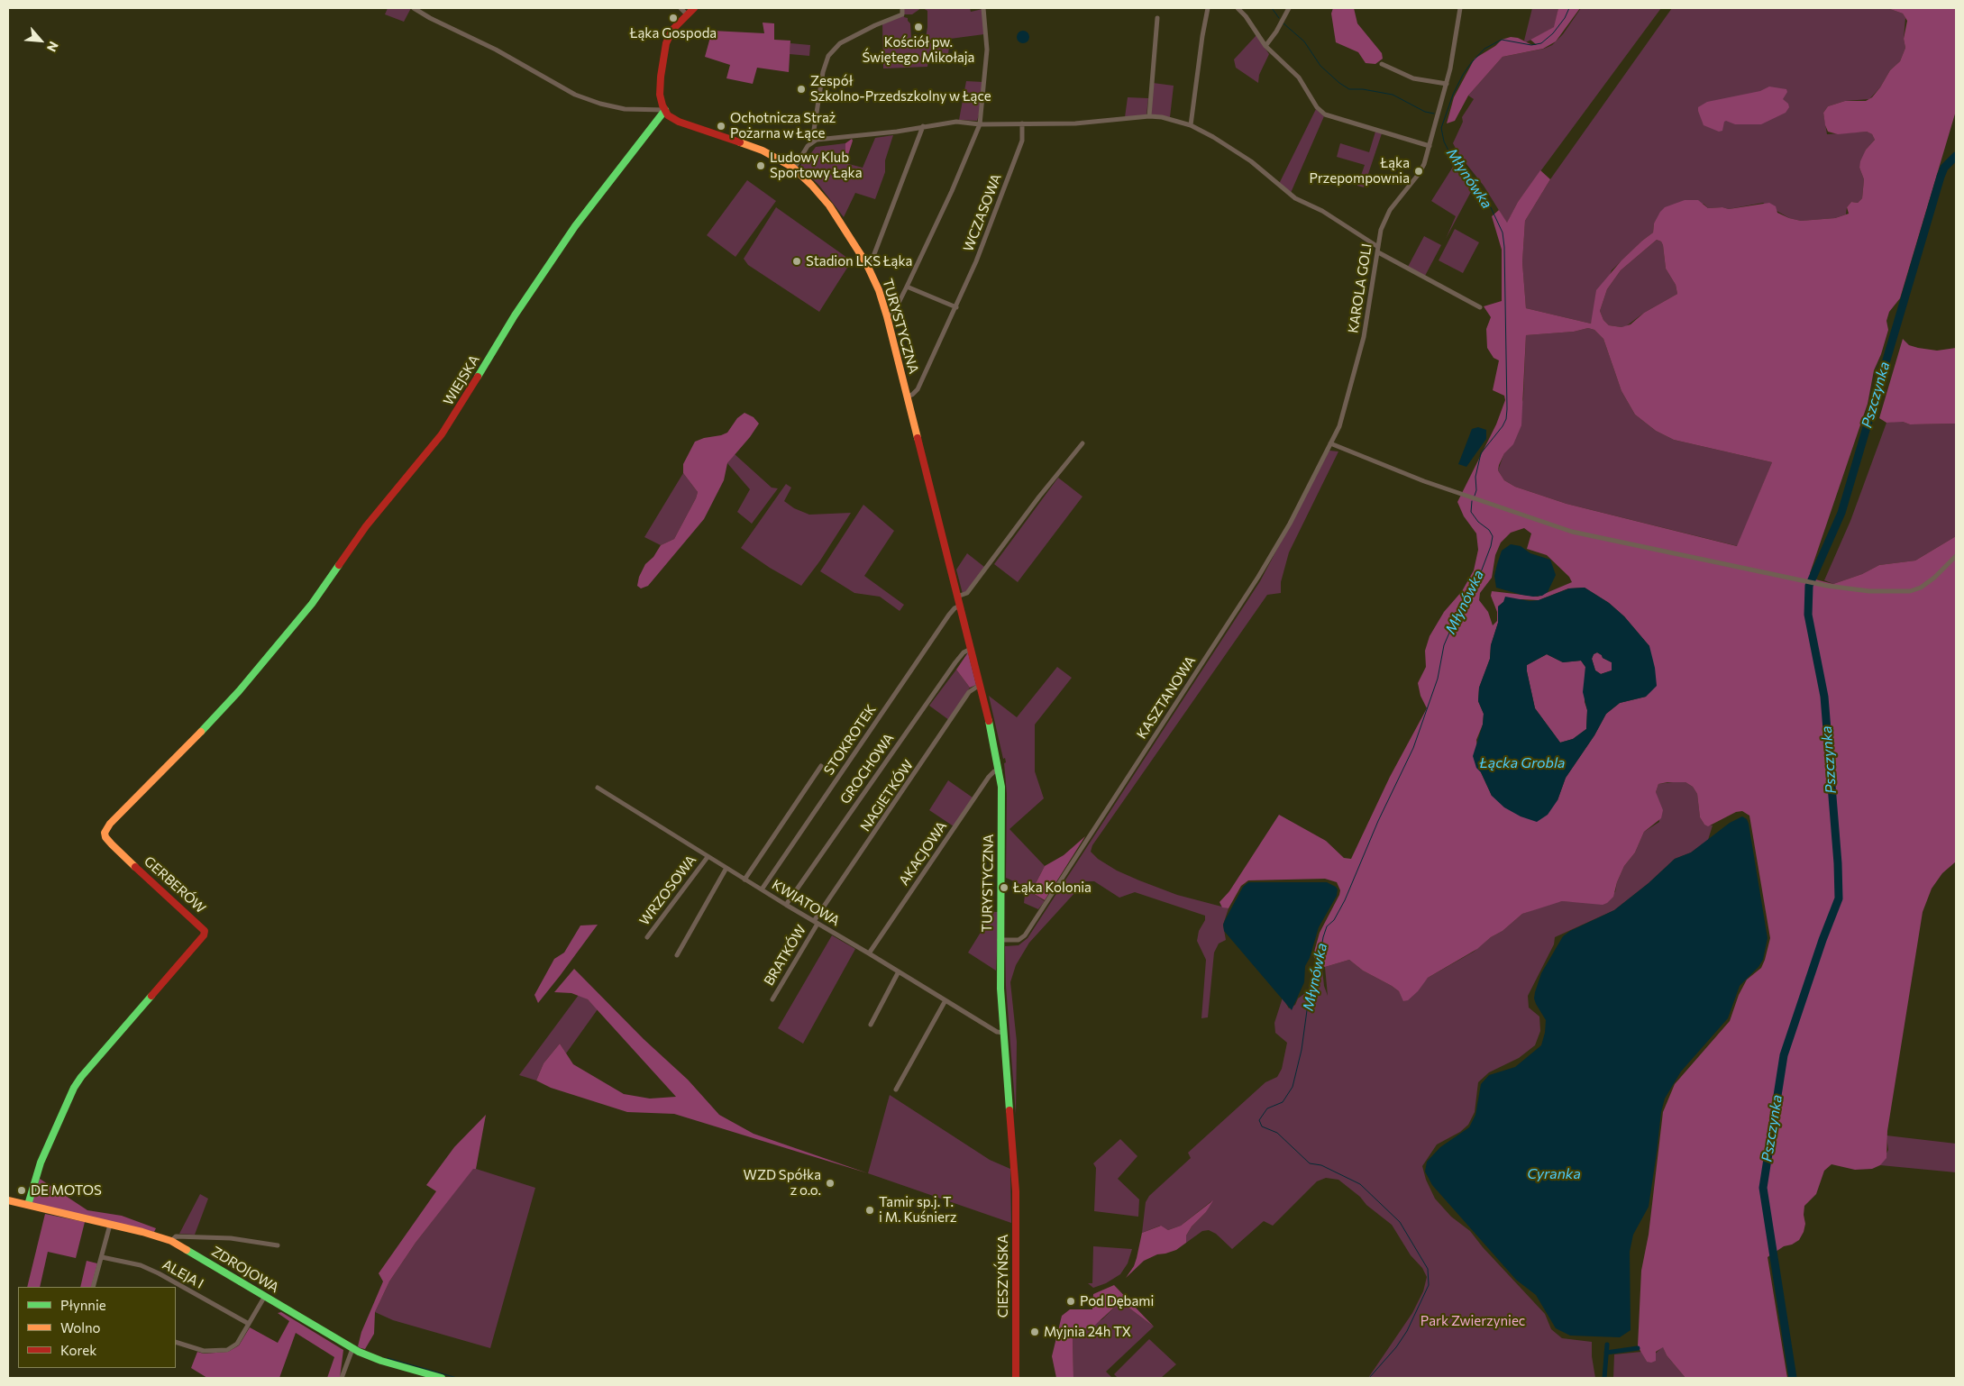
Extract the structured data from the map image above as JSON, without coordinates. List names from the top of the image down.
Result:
{
  "streets": {
    "street": [
      "WCZASOWA",
      "KAROLA GOLI",
      "TURYSTYCZNA",
      "WIEJSKA",
      "KASZTANOWA",
      "STOKROTEK",
      "GROCHOWA",
      "NAGIETKÓW",
      "AKACJOWA",
      "GERBERÓW",
      "WRZOSOWA",
      "KWIATOWA",
      "BRATKÓW",
      "ZDROJOWA",
      "ALEJA I",
      "CIESZYŃSKA"
    ]
  },
  "crossings": [
    ["WCZASOWA", "TURYSTYCZNA"],
    ["KAROLA GOLI", "KASZTANOWA"],
    ["TURYSTYCZNA", "WIEJSKA"],
    ["TURYSTYCZNA", "KASZTANOWA"],
    ["TURYSTYCZNA", "STOKROTEK"],
    ["TURYSTYCZNA", "GROCHOWA"],
    ["TURYSTYCZNA", "NAGIETKÓW"],
    ["TURYSTYCZNA", "AKACJOWA"],
    ["TURYSTYCZNA", "KWIATOWA"],
    ["TURYSTYCZNA", "CIESZYŃSKA"],
    ["WIEJSKA", "GERBERÓW"],
    ["STOKROTEK", "KWIATOWA"],
    ["GROCHOWA", "KWIATOWA"],
    ["NAGIETKÓW", "KWIATOWA"],
    ["NAGIETKÓW", "BRATKÓW"],
    ["AKACJOWA", "KWIATOWA"],
    ["GERBERÓW", "ZDROJOWA"],
    ["WRZOSOWA", "KWIATOWA"],
    ["KWIATOWA", "BRATKÓW"]
  ],
  "water": [
    "Młynówka",
    "Pszczynka",
    "Łącka Grobla",
    "Cyranka"
  ],
  "parks": ["Park Zwierzyniec"],
  "places": [
    "Łąka Gospoda",
    "Kościół pw. Świętego Mikołaja",
    "Zespół Szkolno-Przedszkolny w Łące",
    "Ochotnicza Straż Pożarna w Łące",
    "Ludowy Klub Sportowy Łąka",
    "Łąka Przepompownia",
    "Stadion LKS Łąka",
    "Łąka Kolonia",
    "WZD Spółka z o.o.",
    "DE MOTOS",
    "Tamir sp.j. T. i M. Kuśnierz",
    "Pod Dębami",
    "Myjnia 24h TX"
  ],
  "legend": ["Płynnie", "Wolno", "Korek"],
  "north": "bottom right"
}
